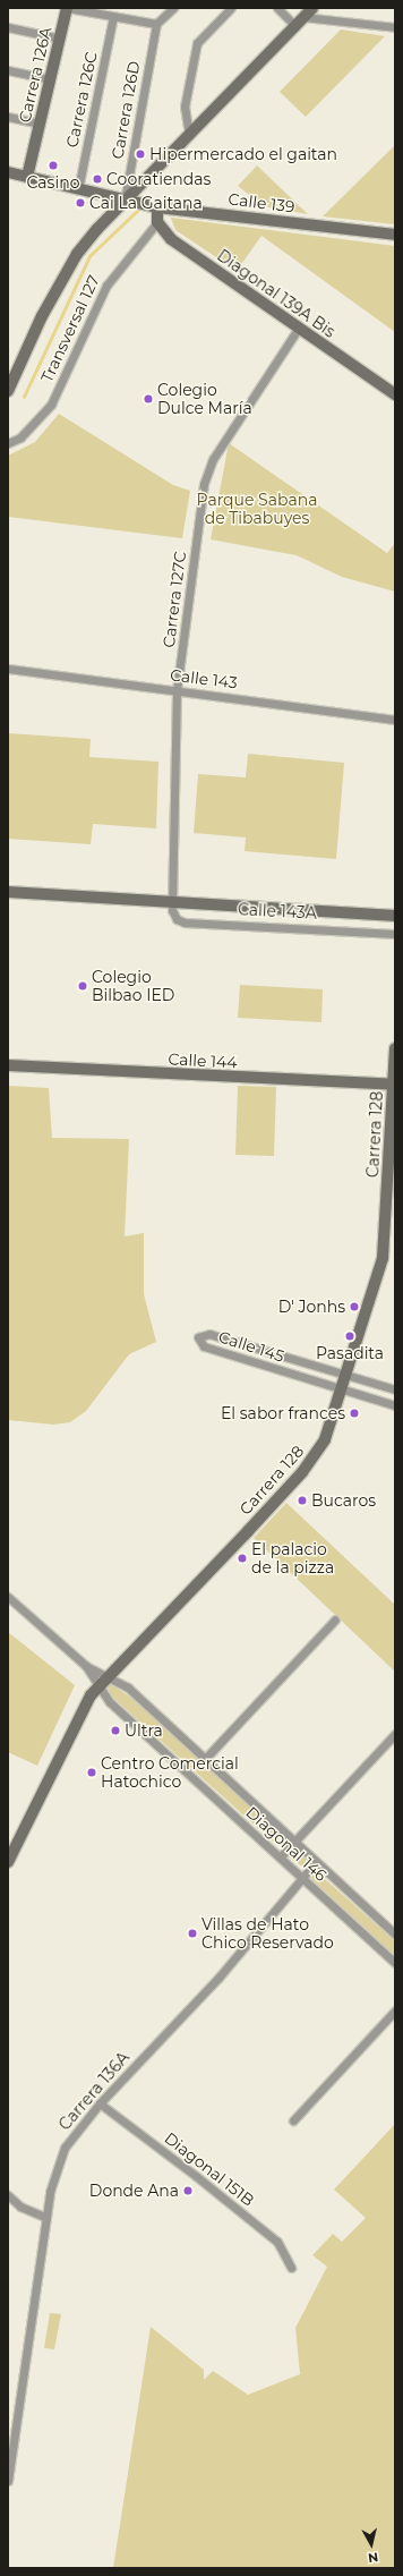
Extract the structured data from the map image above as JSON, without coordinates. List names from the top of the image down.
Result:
{
  "streets": {
    "street": [
      "Carrera 126A",
      "Carrera 126C",
      "Carrera 126D",
      "Calle 139",
      "Diagonal 139A Bis",
      "Transversal 127",
      "Carrera 127C",
      "Calle 143",
      "Calle 143A",
      "Calle 144",
      "Carrera 128",
      "Calle 145",
      "Diagonal 146",
      "Carrera 136A",
      "Diagonal 151B"
    ]
  },
  "crossings": [
    ["Carrera 126A", "Calle 139"],
    ["Carrera 126C", "Calle 139"],
    ["Carrera 126D", "Calle 139"],
    ["Diagonal 139A Bis", "Transversal 127"],
    ["Diagonal 139A Bis", "Carrera 127C"],
    ["Carrera 127C", "Calle 143"],
    ["Carrera 127C", "Calle 143A"],
    ["Calle 144", "Carrera 128"],
    ["Carrera 128", "Calle 145"],
    ["Carrera 128", "Diagonal 146"],
    ["Diagonal 146", "Carrera 136A"],
    ["Carrera 136A", "Diagonal 151B"]
  ],
  "parks": ["Parque Sabana de Tibabuyes"],
  "places": [
    "Hipermercado el gaitan",
    "Casino",
    "Cooratiendas",
    "Cai La Gaitana",
    "Colegio Dulce María",
    "Colegio Bilbao IED",
    "D' Jonhs",
    "Pasadita",
    "El sabor frances",
    "Bucaros",
    "El palacio de la pizza",
    "Ultra",
    "Centro Comercial Hatochico",
    "Villas de Hato Chico Reservado",
    "Donde Ana"
  ],
  "north": "bottom"
}
